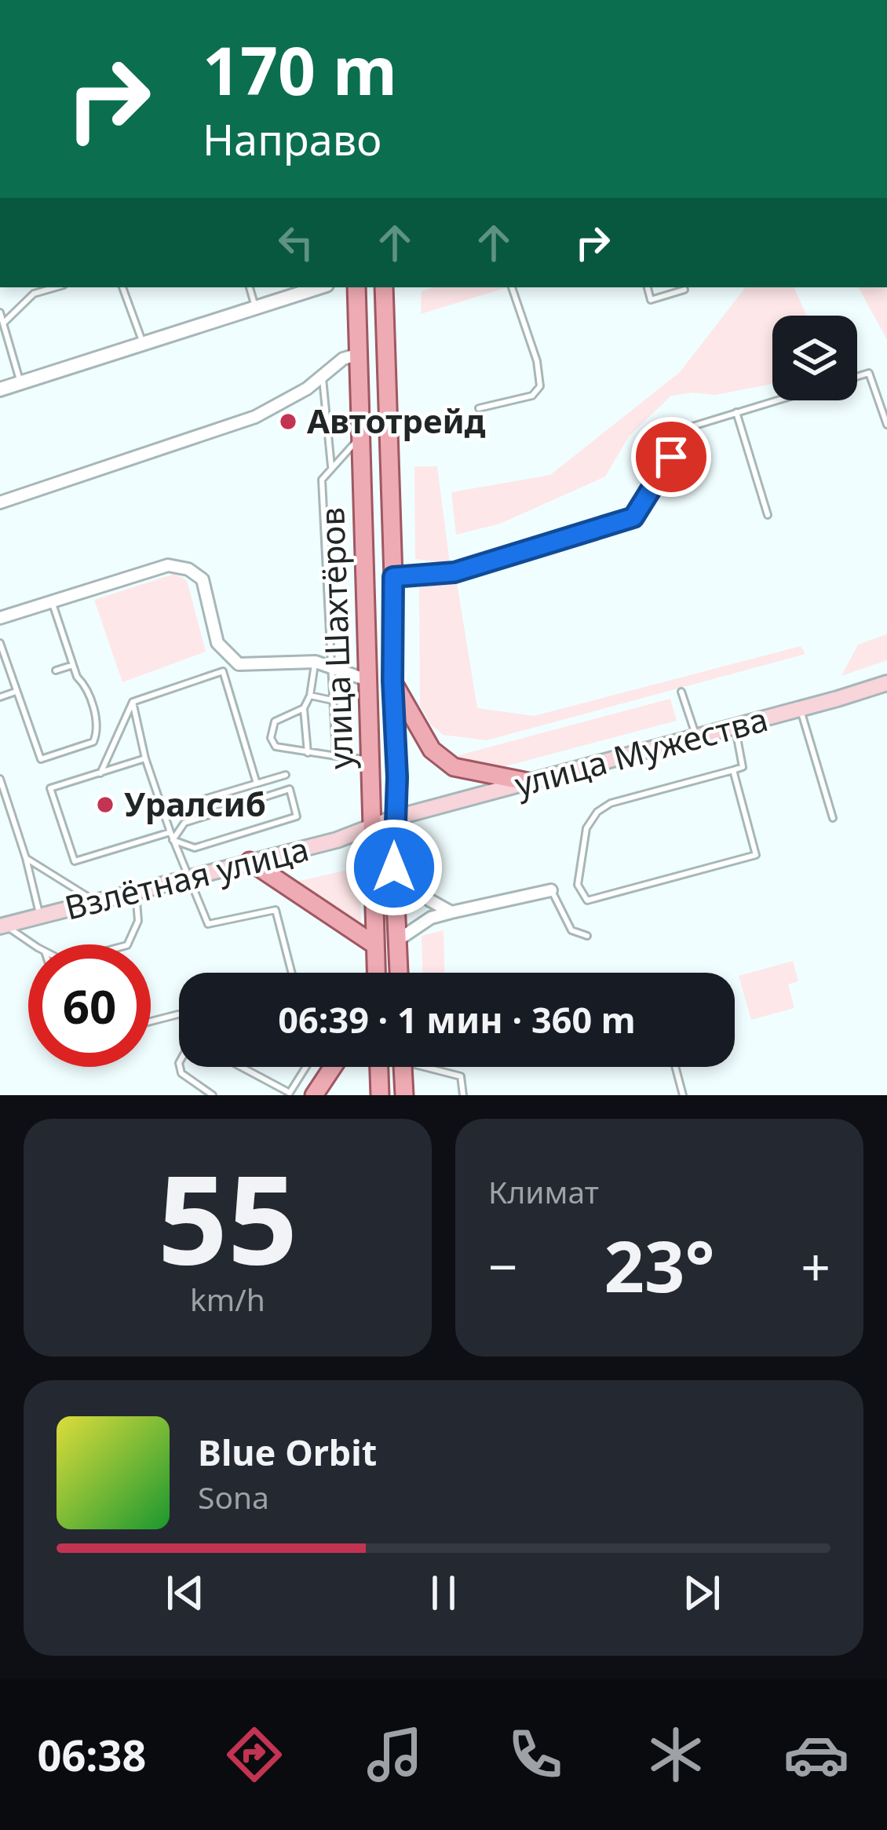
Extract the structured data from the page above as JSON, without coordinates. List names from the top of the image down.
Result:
{
  "streets": {
    "main road": ["улица Шахтёров", "улица Мужества", "Взлётная улица"]
  },
  "crossings": [
    ["улица Шахтёров", "улица Мужества"],
    ["улица Шахтёров", "Взлётная улица"],
    ["улица Мужества", "Взлётная улица"]
  ],
  "places": ["Автотрейд", "Уралсиб"],
  "page": {
    "turn": ["170 m", "Направо"],
    "limit": "60",
    "trip": "06:39 · 1 мин · 360 m",
    "tile": [
      ["55", "km/h"],
      "Климат"
    ],
    "heat": ["−", "23°", "+"],
    "song": ["Blue Orbit", "Sona"],
    "tabs": "06:38"
  }
}
